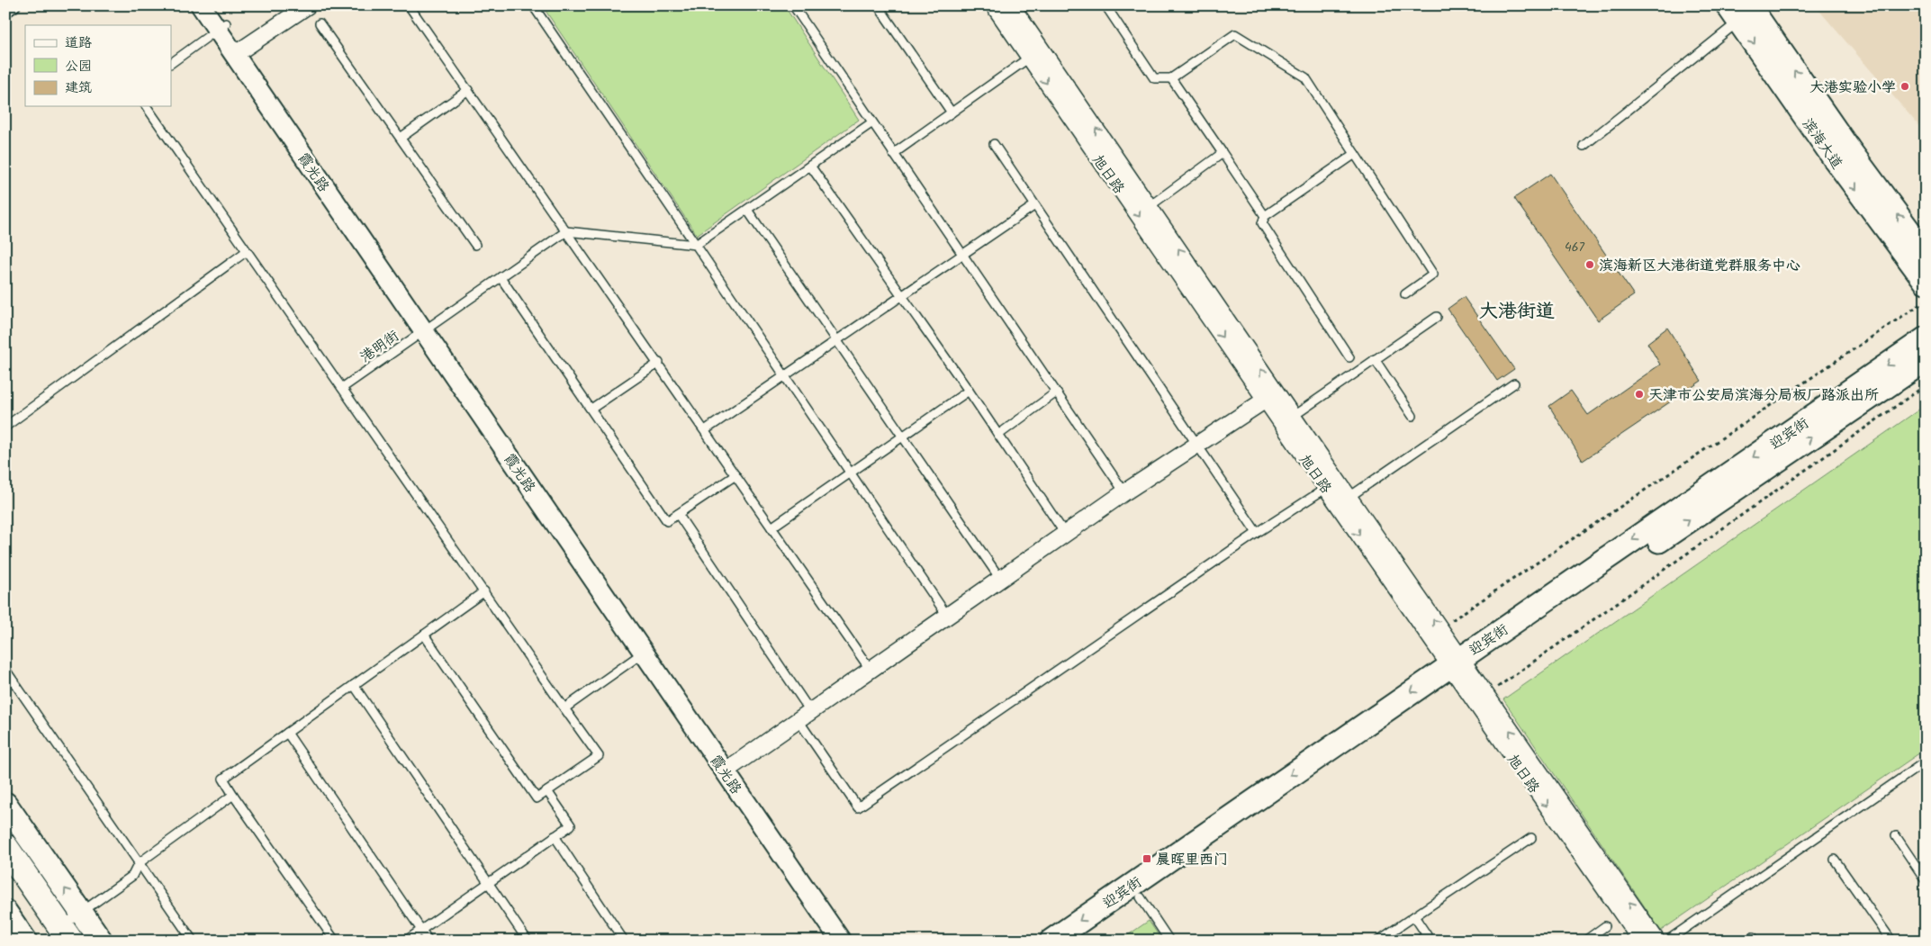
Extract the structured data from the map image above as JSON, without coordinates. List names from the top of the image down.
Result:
{
  "streets": {
    "main road": ["滨海大道", "迎宾街"],
    "street": ["霞光路", "旭日路"],
    "lane": ["港明街"]
  },
  "crossings": [
    ["霞光路", "港明街"],
    ["旭日路", "迎宾街"]
  ],
  "districts": ["大港街道"],
  "places": {
    "other": ["大港实验小学", "滨海新区大港街道党群服务中心", "天津市公安局滨海分局板厂路派出所"],
    "transit": ["晨晖里西门"]
  },
  "house_numbers": ["467"],
  "legend": ["道路", "公园", "建筑"]
}
